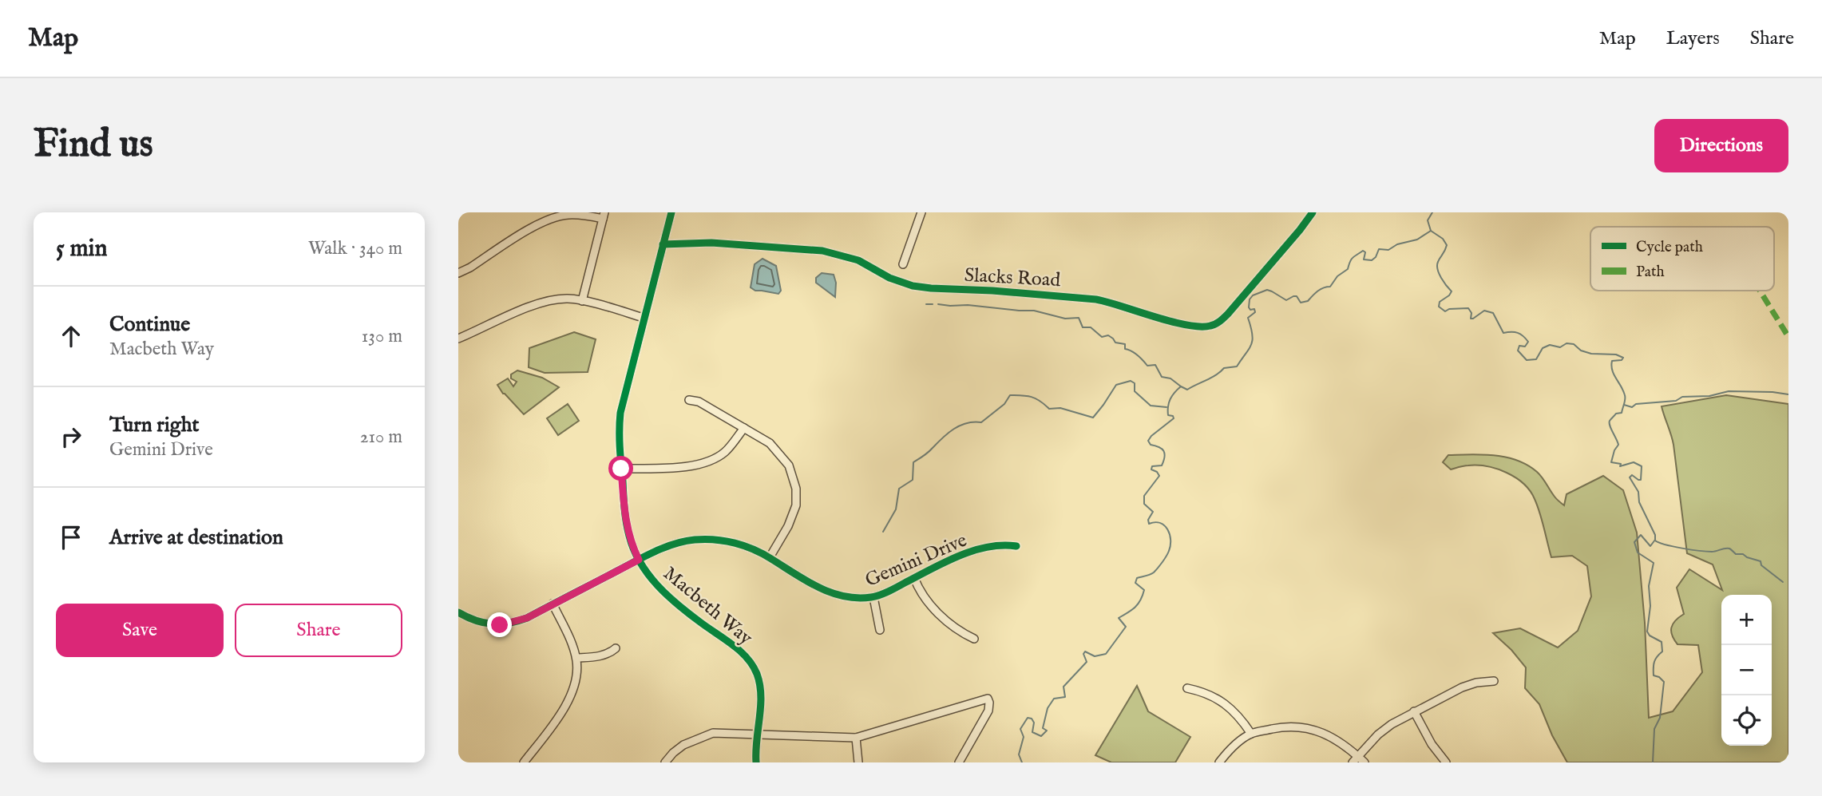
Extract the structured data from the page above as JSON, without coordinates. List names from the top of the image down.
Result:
{
  "streets": {
    "street": ["Slacks Road", "Gemini Drive", "Macbeth Way"]
  },
  "crossings": [
    ["Slacks Road", "Macbeth Way"],
    ["Gemini Drive", "Macbeth Way"]
  ],
  "legend": ["Cycle path", "Path"],
  "page": {
    "header": "Map",
    "nav": ["Map", "Layers", "Share"],
    "buttons": [
      "Directions",
      ["Save", "Share"]
    ],
    "title": "Find us",
    "heading": ["5 min", "Walk · 340 m"],
    "list": [
      ["Continue", "Macbeth Way", "130 m"],
      ["Turn right", "Gemini Drive", "210 m"],
      "Arrive at destination"
    ],
    "map_buttons": ["+", "−"]
  }
}
